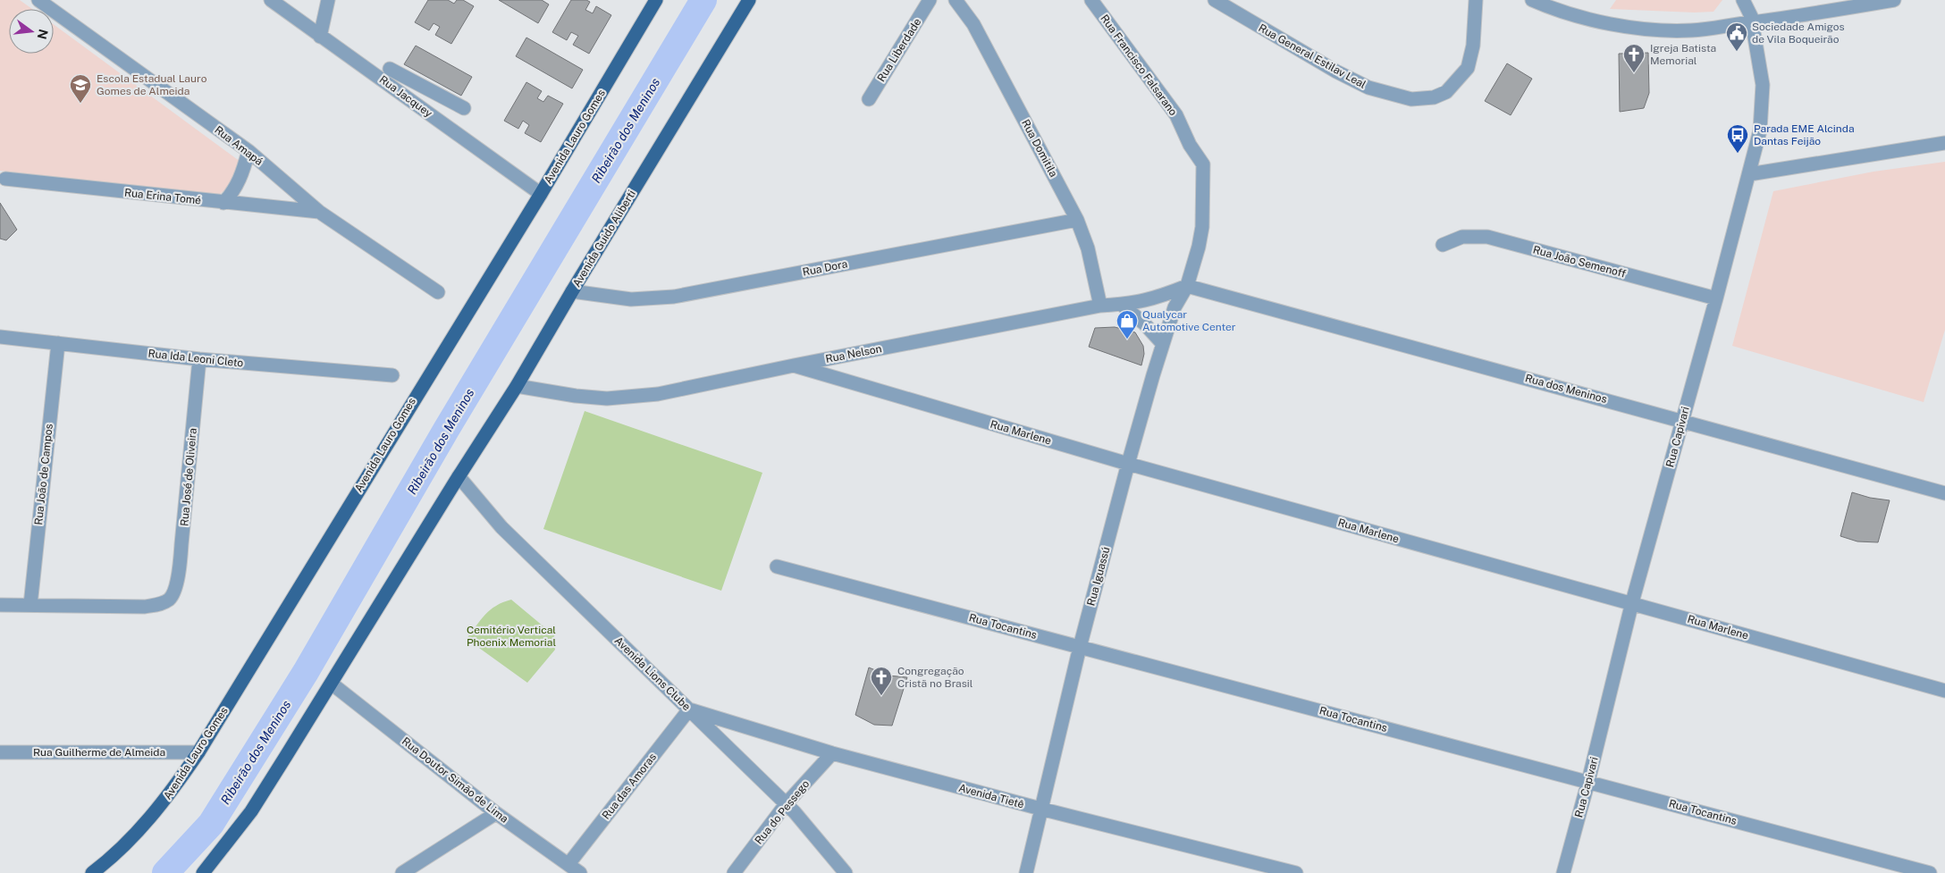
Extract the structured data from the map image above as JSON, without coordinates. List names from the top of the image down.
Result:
{
  "streets": {
    "main road": ["Avenida Lauro Gomes", "Avenida Guido Aliberti"],
    "street": [
      "Rua Liberdade",
      "Rua General Estilav Leal",
      "Rua Francisco Falsarano",
      "Rua Jacquey",
      "Rua Amapá",
      "Rua Domitila",
      "Rua Erina Tomé",
      "Rua João Semenoff",
      "Rua Dora",
      "Rua Nelson",
      "Rua Ida Leoni Cleto",
      "Rua dos Meninos",
      "Rua Marlene",
      "Rua Capivari",
      "Rua João de Campos",
      "Rua José de Oliveira",
      "Rua Iguassú",
      "Rua Tocantins",
      "Avenida Lions Clube",
      "Rua Guilherme de Almeida",
      "Rua Doutor Simão de Lima",
      "Rua das Amoras",
      "Avenida Tietê",
      "Rua do Pessego"
    ]
  },
  "crossings": [
    ["Rua Francisco Falsarano", "Rua Nelson"],
    ["Rua Francisco Falsarano", "Rua dos Meninos"],
    ["Rua Francisco Falsarano", "Rua Iguassú"],
    ["Rua Jacquey", "Avenida Lauro Gomes"],
    ["Avenida Lauro Gomes", "Rua Guilherme de Almeida"],
    ["Rua Amapá", "Rua Erina Tomé"],
    ["Rua Domitila", "Rua Dora"],
    ["Rua Domitila", "Rua Nelson"],
    ["Avenida Guido Aliberti", "Rua Dora"],
    ["Avenida Guido Aliberti", "Rua Nelson"],
    ["Avenida Guido Aliberti", "Avenida Lions Clube"],
    ["Rua João Semenoff", "Rua Capivari"],
    ["Rua Nelson", "Rua dos Meninos"],
    ["Rua Nelson", "Rua Marlene"],
    ["Rua Nelson", "Rua Iguassú"],
    ["Rua Ida Leoni Cleto", "Rua João de Campos"],
    ["Rua Ida Leoni Cleto", "Rua José de Oliveira"],
    ["Rua dos Meninos", "Rua Capivari"],
    ["Rua dos Meninos", "Rua Iguassú"],
    ["Rua Marlene", "Rua Capivari"],
    ["Rua Marlene", "Rua Iguassú"],
    ["Rua Capivari", "Rua Tocantins"],
    ["Rua João de Campos", "Rua José de Oliveira"],
    ["Rua Iguassú", "Rua Tocantins"],
    ["Rua Iguassú", "Avenida Tietê"],
    ["Avenida Lions Clube", "Rua das Amoras"],
    ["Avenida Lions Clube", "Avenida Tietê"],
    ["Avenida Lions Clube", "Rua do Pessego"],
    ["Rua Doutor Simão de Lima", "Rua das Amoras"],
    ["Rua das Amoras", "Avenida Tietê"],
    ["Avenida Tietê", "Rua do Pessego"]
  ],
  "water": ["Ribeirão dos Meninos"],
  "parks": ["Cemitério Vertical Phoenix Memorial"],
  "places": {
    "public building": ["Sociedade Amigos de Vila Boqueirão"],
    "church": ["Igreja Batista Memorial", "Congregação Cristã no Brasil"],
    "school or university": ["Escola Estadual Lauro Gomes de Almeida"],
    "bus stop": ["Parada EME Alcinda Dantas Feijão"],
    "shop": ["Qualycar Automotive Center"]
  },
  "north": "right"
}
